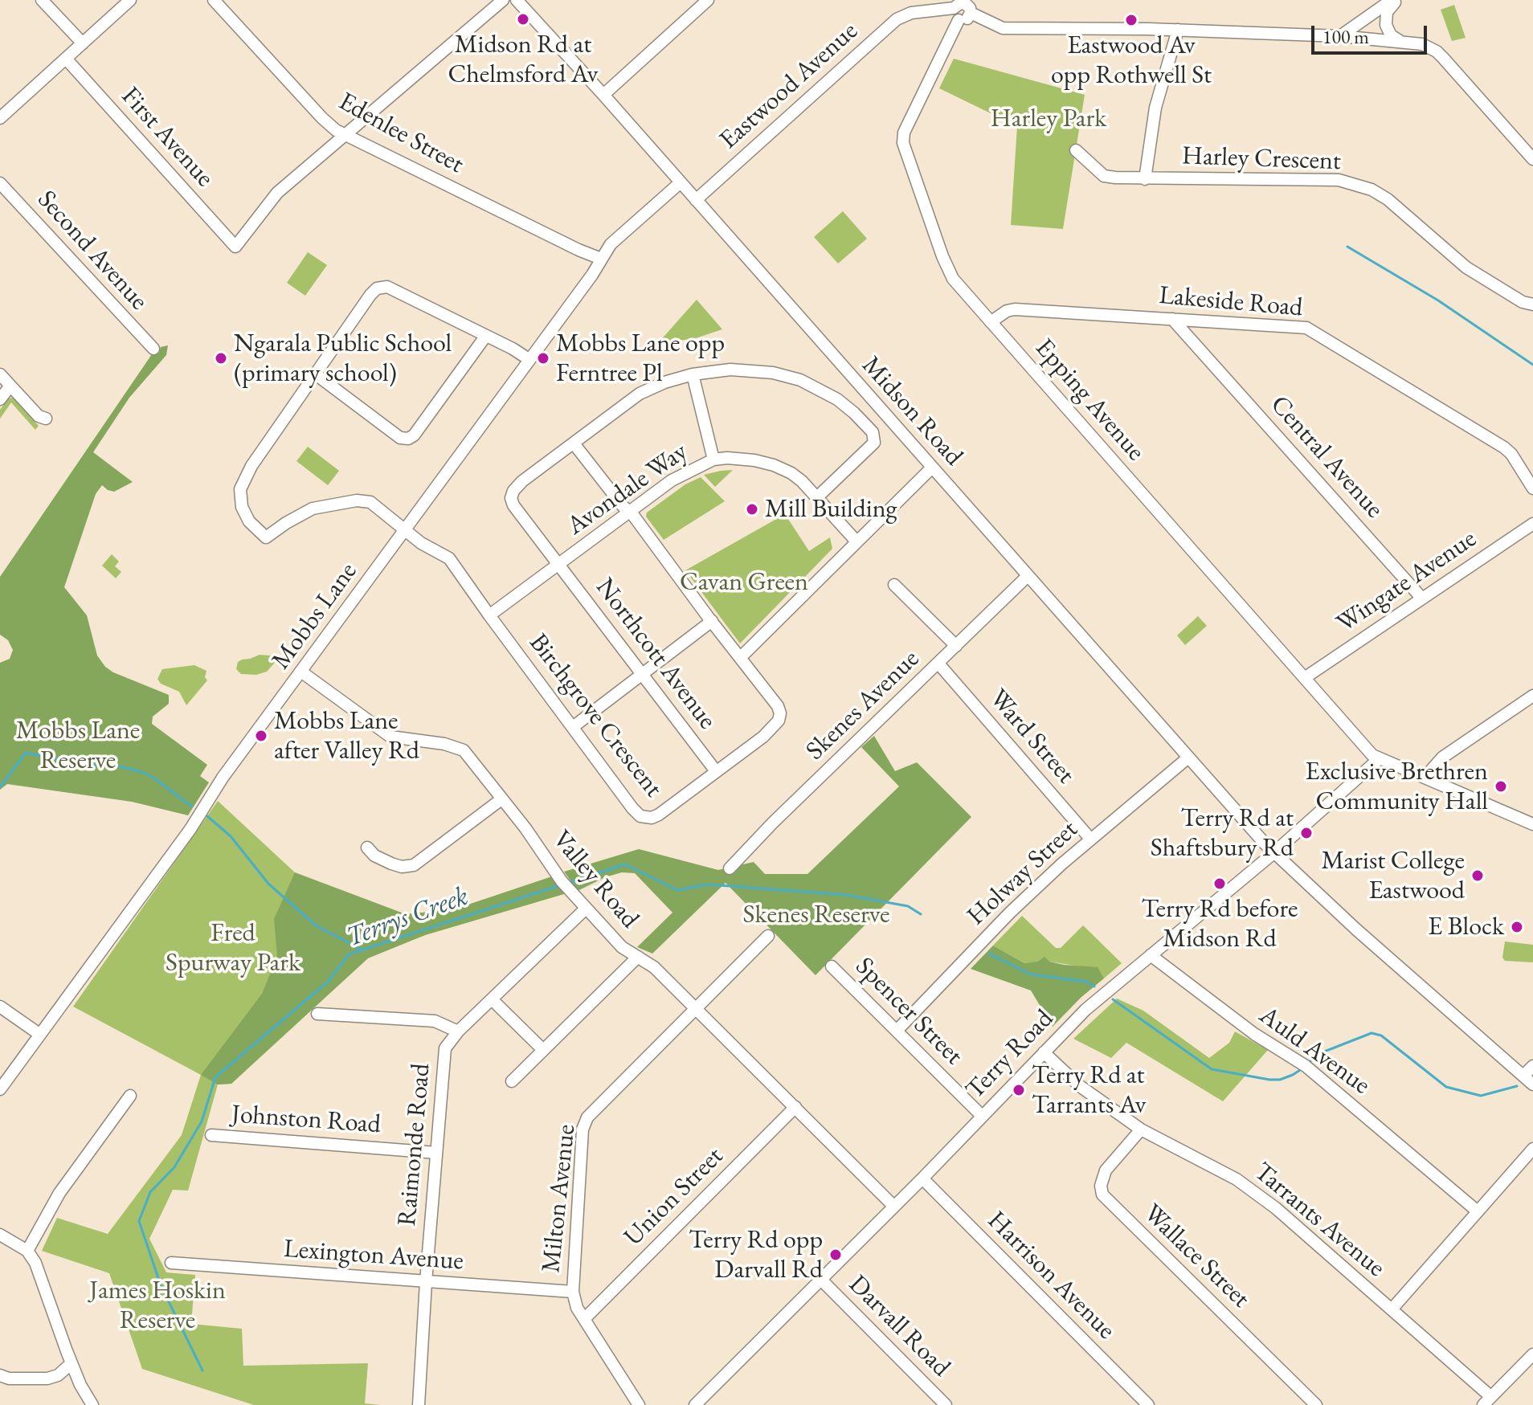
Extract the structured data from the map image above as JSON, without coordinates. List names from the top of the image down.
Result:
{
  "streets": {
    "street": [
      "Eastwood Avenue",
      "Edenlee Street",
      "First Avenue",
      "Harley Crescent",
      "Second Avenue",
      "Lakeside Road",
      "Epping Avenue",
      "Midson Road",
      "Central Avenue",
      "Avondale Way",
      "Wingate Avenue",
      "Mobbs Lane",
      "Northcott Avenue",
      "Skenes Avenue",
      "Birchgrove Crescent",
      "Ward Street",
      "Holway Street",
      "Valley Road",
      "Spencer Street",
      "Auld Avenue",
      "Terry Road",
      "Johnston Road",
      "Raimonde Road",
      "Union Street",
      "Milton Avenue",
      "Tarrants Avenue",
      "Lexington Avenue",
      "Wallace Street",
      "Harrison Avenue",
      "Darvall Road"
    ]
  },
  "crossings": [
    ["Eastwood Avenue", "Epping Avenue"],
    ["Eastwood Avenue", "Midson Road"],
    ["Edenlee Street", "First Avenue"],
    ["Edenlee Street", "Mobbs Lane"],
    ["Lakeside Road", "Epping Avenue"],
    ["Lakeside Road", "Central Avenue"],
    ["Epping Avenue", "Wingate Avenue"],
    ["Epping Avenue", "Terry Road"],
    ["Midson Road", "Mobbs Lane"],
    ["Midson Road", "Skenes Avenue"],
    ["Midson Road", "Holway Street"],
    ["Midson Road", "Terry Road"],
    ["Central Avenue", "Wingate Avenue"],
    ["Avondale Way", "Northcott Avenue"],
    ["Avondale Way", "Birchgrove Crescent"],
    ["Mobbs Lane", "Birchgrove Crescent"],
    ["Mobbs Lane", "Valley Road"],
    ["Northcott Avenue", "Birchgrove Crescent"],
    ["Skenes Avenue", "Ward Street"],
    ["Ward Street", "Holway Street"],
    ["Holway Street", "Spencer Street"],
    ["Valley Road", "Terry Road"],
    ["Valley Road", "Raimonde Road"],
    ["Valley Road", "Union Street"],
    ["Valley Road", "Milton Avenue"],
    ["Spencer Street", "Terry Road"],
    ["Auld Avenue", "Terry Road"],
    ["Terry Road", "Tarrants Avenue"],
    ["Terry Road", "Harrison Avenue"],
    ["Terry Road", "Darvall Road"],
    ["Johnston Road", "Raimonde Road"],
    ["Raimonde Road", "Lexington Avenue"],
    ["Union Street", "Milton Avenue"],
    ["Milton Avenue", "Lexington Avenue"],
    ["Tarrants Avenue", "Wallace Street"]
  ],
  "water": ["Terrys Creek"],
  "parks": [
    "Harley Park",
    "Cavan Green",
    "Mobbs Lane Reserve",
    "Skenes Reserve",
    "Fred Spurway Park",
    "James Hoskin Reserve"
  ],
  "places": [
    "Midson Rd at Chelmsford Av",
    "Eastwood Av opp Rothwell St",
    "Ngarala Public School (primary school)",
    "Mobbs Lane opp Ferntree Pl",
    "Mill Building",
    "Mobbs Lane after Valley Rd",
    "Exclusive Brethren Community Hall",
    "Terry Rd at Shaftsbury Rd",
    "Marist College Eastwood",
    "Terry Rd before Midson Rd",
    "E Block",
    "Terry Rd at Tarrants Av",
    "Terry Rd opp Darvall Rd"
  ],
  "scale_bar": "100 m"
}
